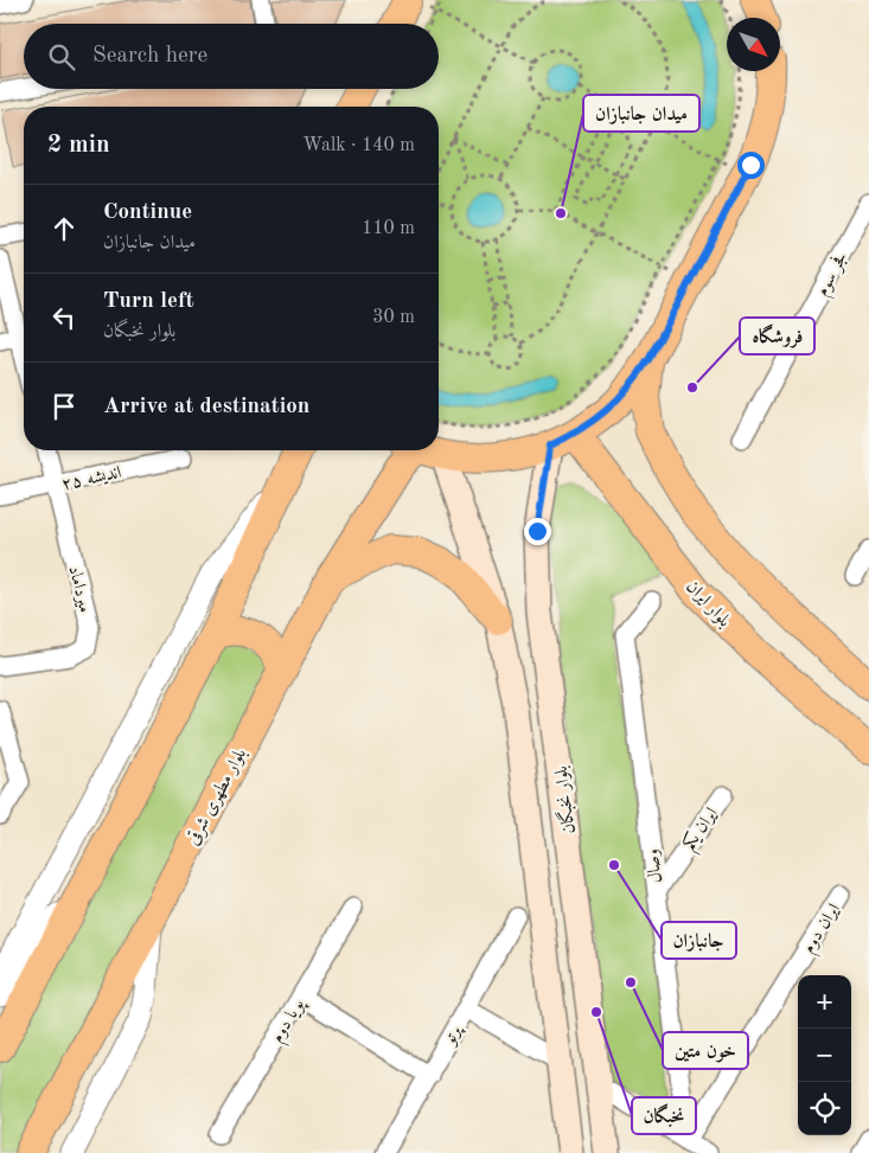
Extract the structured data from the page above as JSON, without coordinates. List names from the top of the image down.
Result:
{
  "streets": {
    "main road": ["بلوار ایران", "بلوار مطهری شرقی", "بلوار نخبگان"],
    "street": [
      "فجر سوم",
      "اندیشه ۲۵",
      "میرداماد",
      "ایران یکم",
      "وصال",
      "ایران دوم",
      "پویا دوم",
      "پرتو"
    ]
  },
  "crossings": [
    ["اندیشه ۲۵", "میرداماد"],
    ["بلوار ایران", "بلوار نخبگان"],
    ["بلوار نخبگان", "پرتو"],
    ["ایران یکم", "وصال"],
    ["وصال", "ایران دوم"]
  ],
  "places": [
    "میدان جانبازان",
    "فروشگاه",
    "جانبازان",
    "خون متین",
    "نخبگان"
  ],
  "north": "bottom right",
  "page": {
    "search": "Search here",
    "heading": ["2 min", "Walk · 140 m"],
    "list": [
      ["Continue", "میدان جانبازان", "110 m"],
      ["Turn left", "بلوار نخبگان", "30 m"],
      "Arrive at destination"
    ],
    "map_buttons": ["+", "−"]
  }
}
